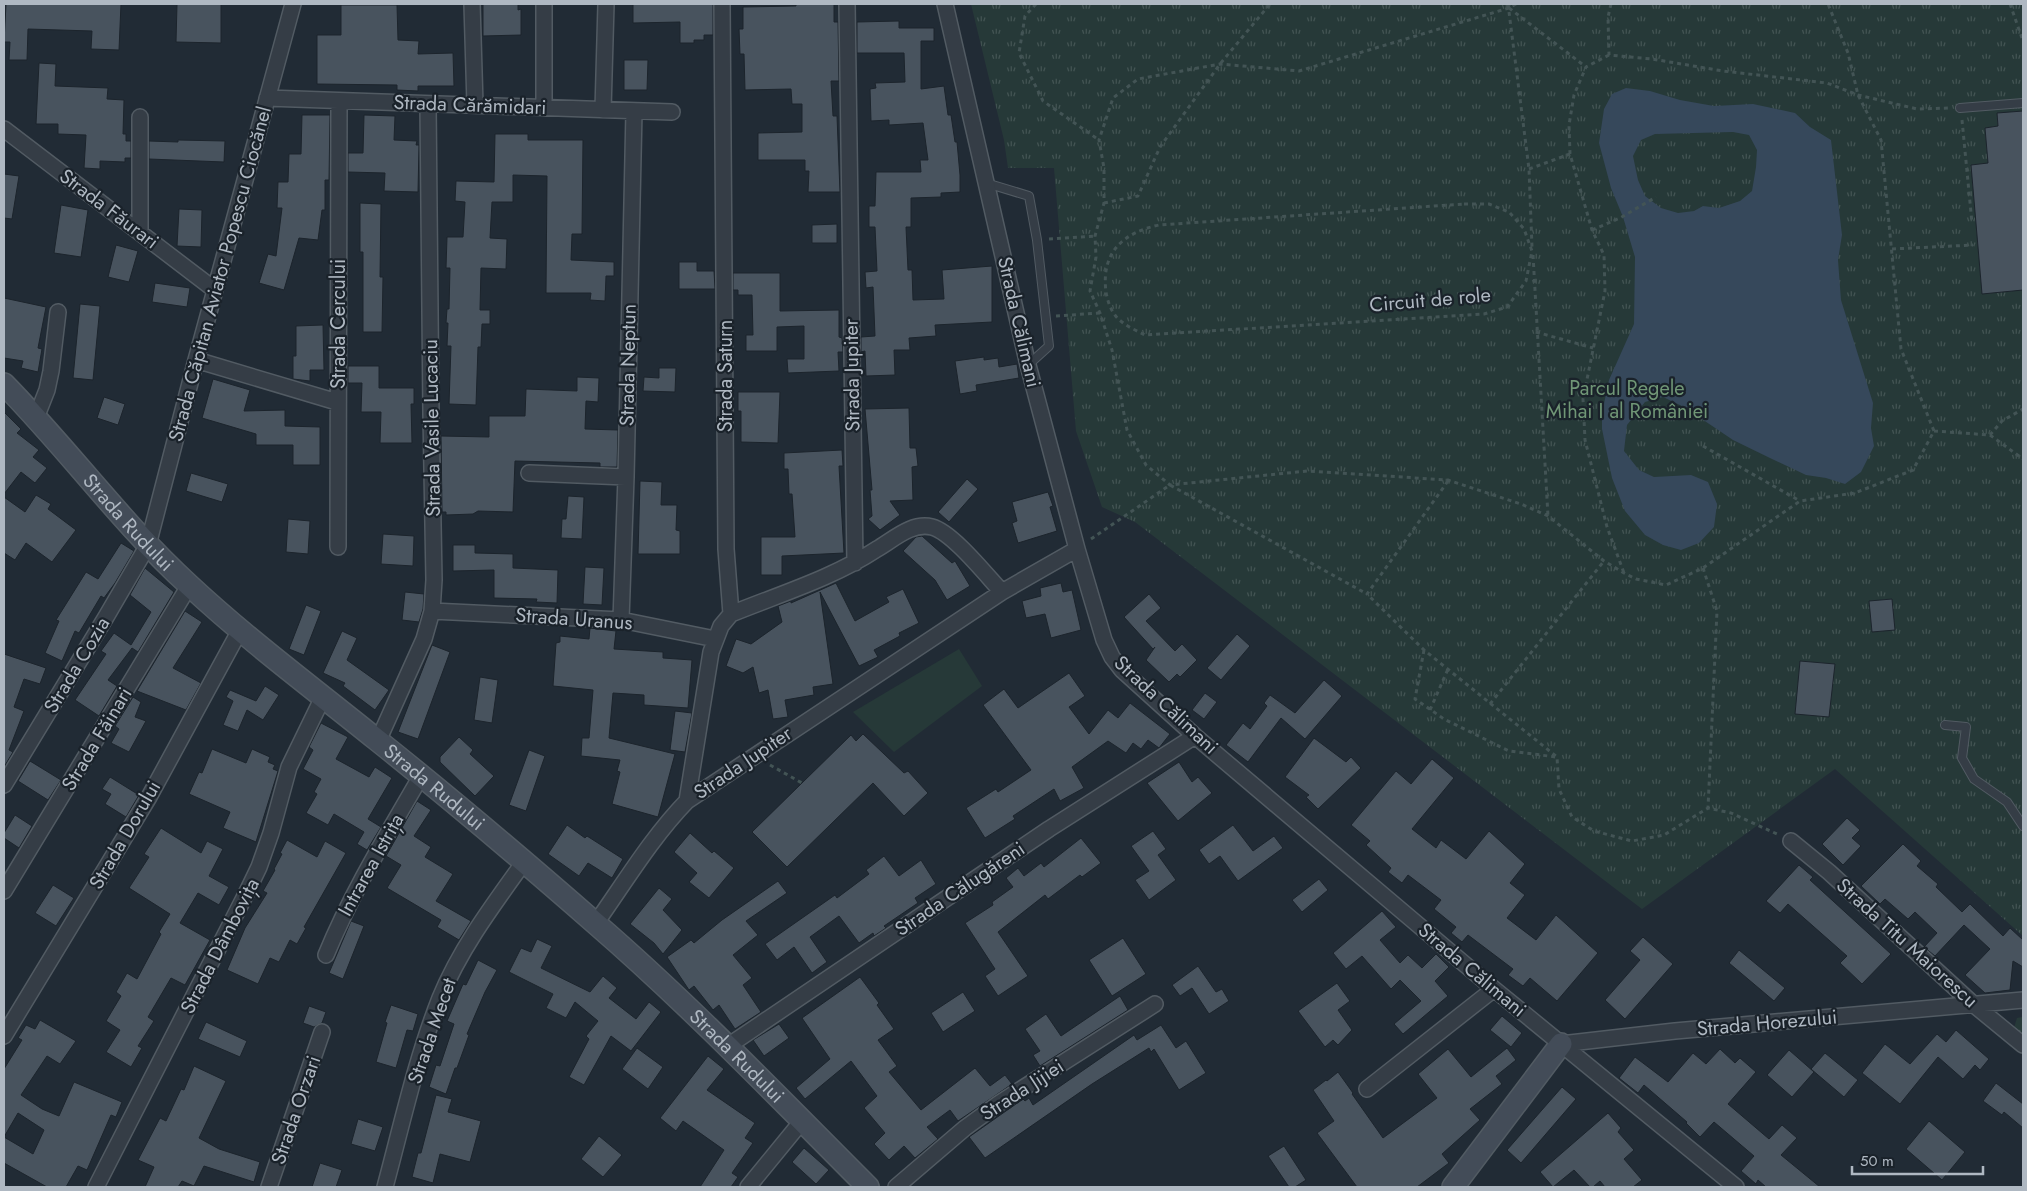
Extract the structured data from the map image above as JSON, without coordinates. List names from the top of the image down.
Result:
{
  "streets": {
    "main road": ["Strada Rudului"],
    "street": [
      "Strada Cărămidari",
      "Strada Făurari",
      "Strada Căpitan Aviator Popescu Ciocănel",
      "Strada Călimani",
      "Strada Cercului",
      "Strada Neptun",
      "Strada Jupiter",
      "Strada Saturn",
      "Strada Vasile Lucaciu",
      "Strada Uranus",
      "Strada Cozia",
      "Strada Făinari",
      "Strada Dorului",
      "Intrarea Istrița",
      "Strada Călugăreni",
      "Strada Titu Maiorescu",
      "Strada Dâmbovița",
      "Strada Horezului",
      "Strada Mecet",
      "Strada Jijiei",
      "Strada Orzari"
    ],
    "path": ["Circuit de role"]
  },
  "crossings": [
    ["Strada Cărămidari", "Strada Căpitan Aviator Popescu Ciocănel"],
    ["Strada Cărămidari", "Strada Cercului"],
    ["Strada Cărămidari", "Strada Neptun"],
    ["Strada Cărămidari", "Strada Vasile Lucaciu"],
    ["Strada Făurari", "Strada Căpitan Aviator Popescu Ciocănel"],
    ["Strada Căpitan Aviator Popescu Ciocănel", "Strada Rudului"],
    ["Strada Căpitan Aviator Popescu Ciocănel", "Strada Cozia"],
    ["Strada Călimani", "Strada Jupiter"],
    ["Strada Călimani", "Strada Călugăreni"],
    ["Strada Călimani", "Strada Horezului"],
    ["Strada Neptun", "Strada Uranus"],
    ["Strada Jupiter", "Strada Rudului"],
    ["Strada Vasile Lucaciu", "Strada Rudului"],
    ["Strada Vasile Lucaciu", "Strada Uranus"],
    ["Strada Rudului", "Strada Cozia"],
    ["Strada Rudului", "Strada Făinari"],
    ["Strada Rudului", "Strada Dorului"],
    ["Strada Rudului", "Intrarea Istrița"],
    ["Strada Rudului", "Strada Călugăreni"],
    ["Strada Rudului", "Strada Dâmbovița"],
    ["Strada Rudului", "Strada Mecet"],
    ["Strada Titu Maiorescu", "Strada Horezului"]
  ],
  "parks": ["Parcul Regele Mihai I al României"],
  "scale_bar": "50 m"
}
